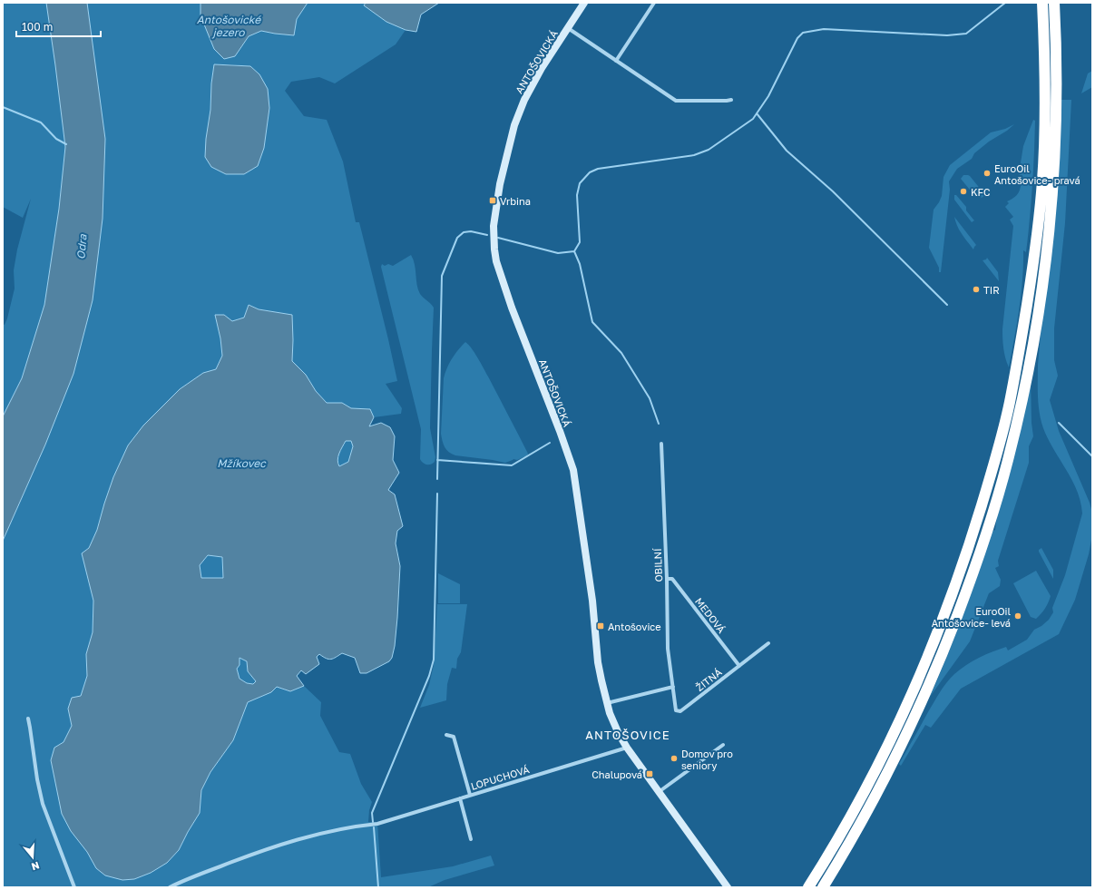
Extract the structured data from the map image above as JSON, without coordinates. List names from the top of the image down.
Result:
{
  "streets": {
    "street": [
      "ANTOŠOVICKÁ",
      "OBILNÍ",
      "MEDOVÁ",
      "ŽITNÁ",
      "LOPUCHOVÁ"
    ]
  },
  "crossings": [
    ["ANTOŠOVICKÁ", "LOPUCHOVÁ"],
    ["OBILNÍ", "MEDOVÁ"],
    ["OBILNÍ", "ŽITNÁ"],
    ["MEDOVÁ", "ŽITNÁ"]
  ],
  "districts": ["ANTOŠOVICE"],
  "water": ["Antošovické jezero", "Odra", "Mžíkovec"],
  "places": {
    "other": [
      "EuroOil Antošovice- pravá",
      "KFC",
      "TIR",
      "EuroOil Antošovice- levá",
      "Domov pro seniory"
    ],
    "transit": ["Vrbina", "Antošovice", "Chalupová"]
  },
  "scale_bar": "100 m",
  "north": "bottom"
}
